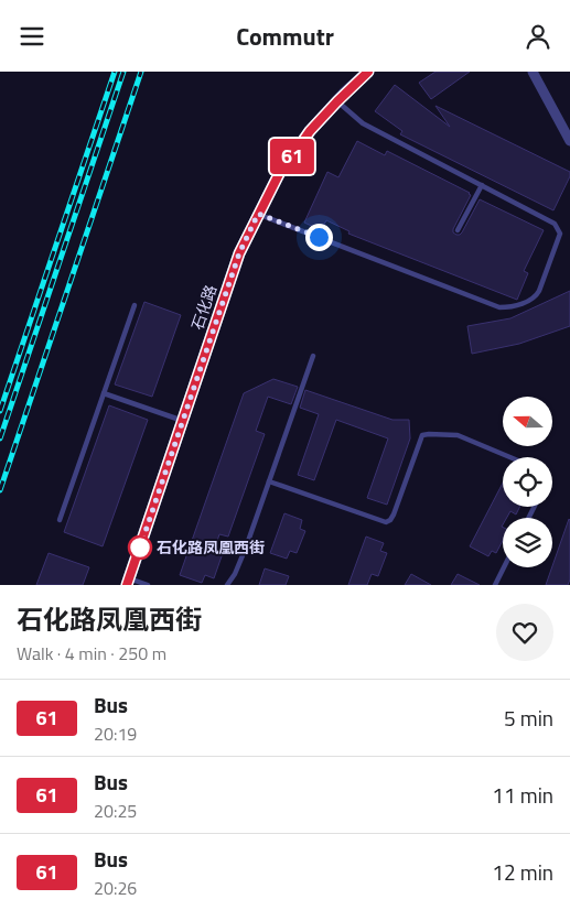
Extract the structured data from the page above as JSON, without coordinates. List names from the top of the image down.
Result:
{
  "streets": {
    "street": ["石化路"]
  },
  "places": ["石化路凤凰西街"],
  "lines": ["bus line 61"],
  "north": "left",
  "page": {
    "header": "Commutr",
    "on_map": "61",
    "heading": ["石化路凤凰西街", "Walk · 4 min · 250 m"],
    "list": [
      {
        "mark": "61",
        "name": "Bus",
        "note": "20:19",
        "value": "5 min"
      },
      {
        "mark": "61",
        "name": "Bus",
        "note": "20:25",
        "value": "11 min"
      },
      {
        "mark": "61",
        "name": "Bus",
        "note": "20:26",
        "value": "12 min"
      }
    ]
  }
}
